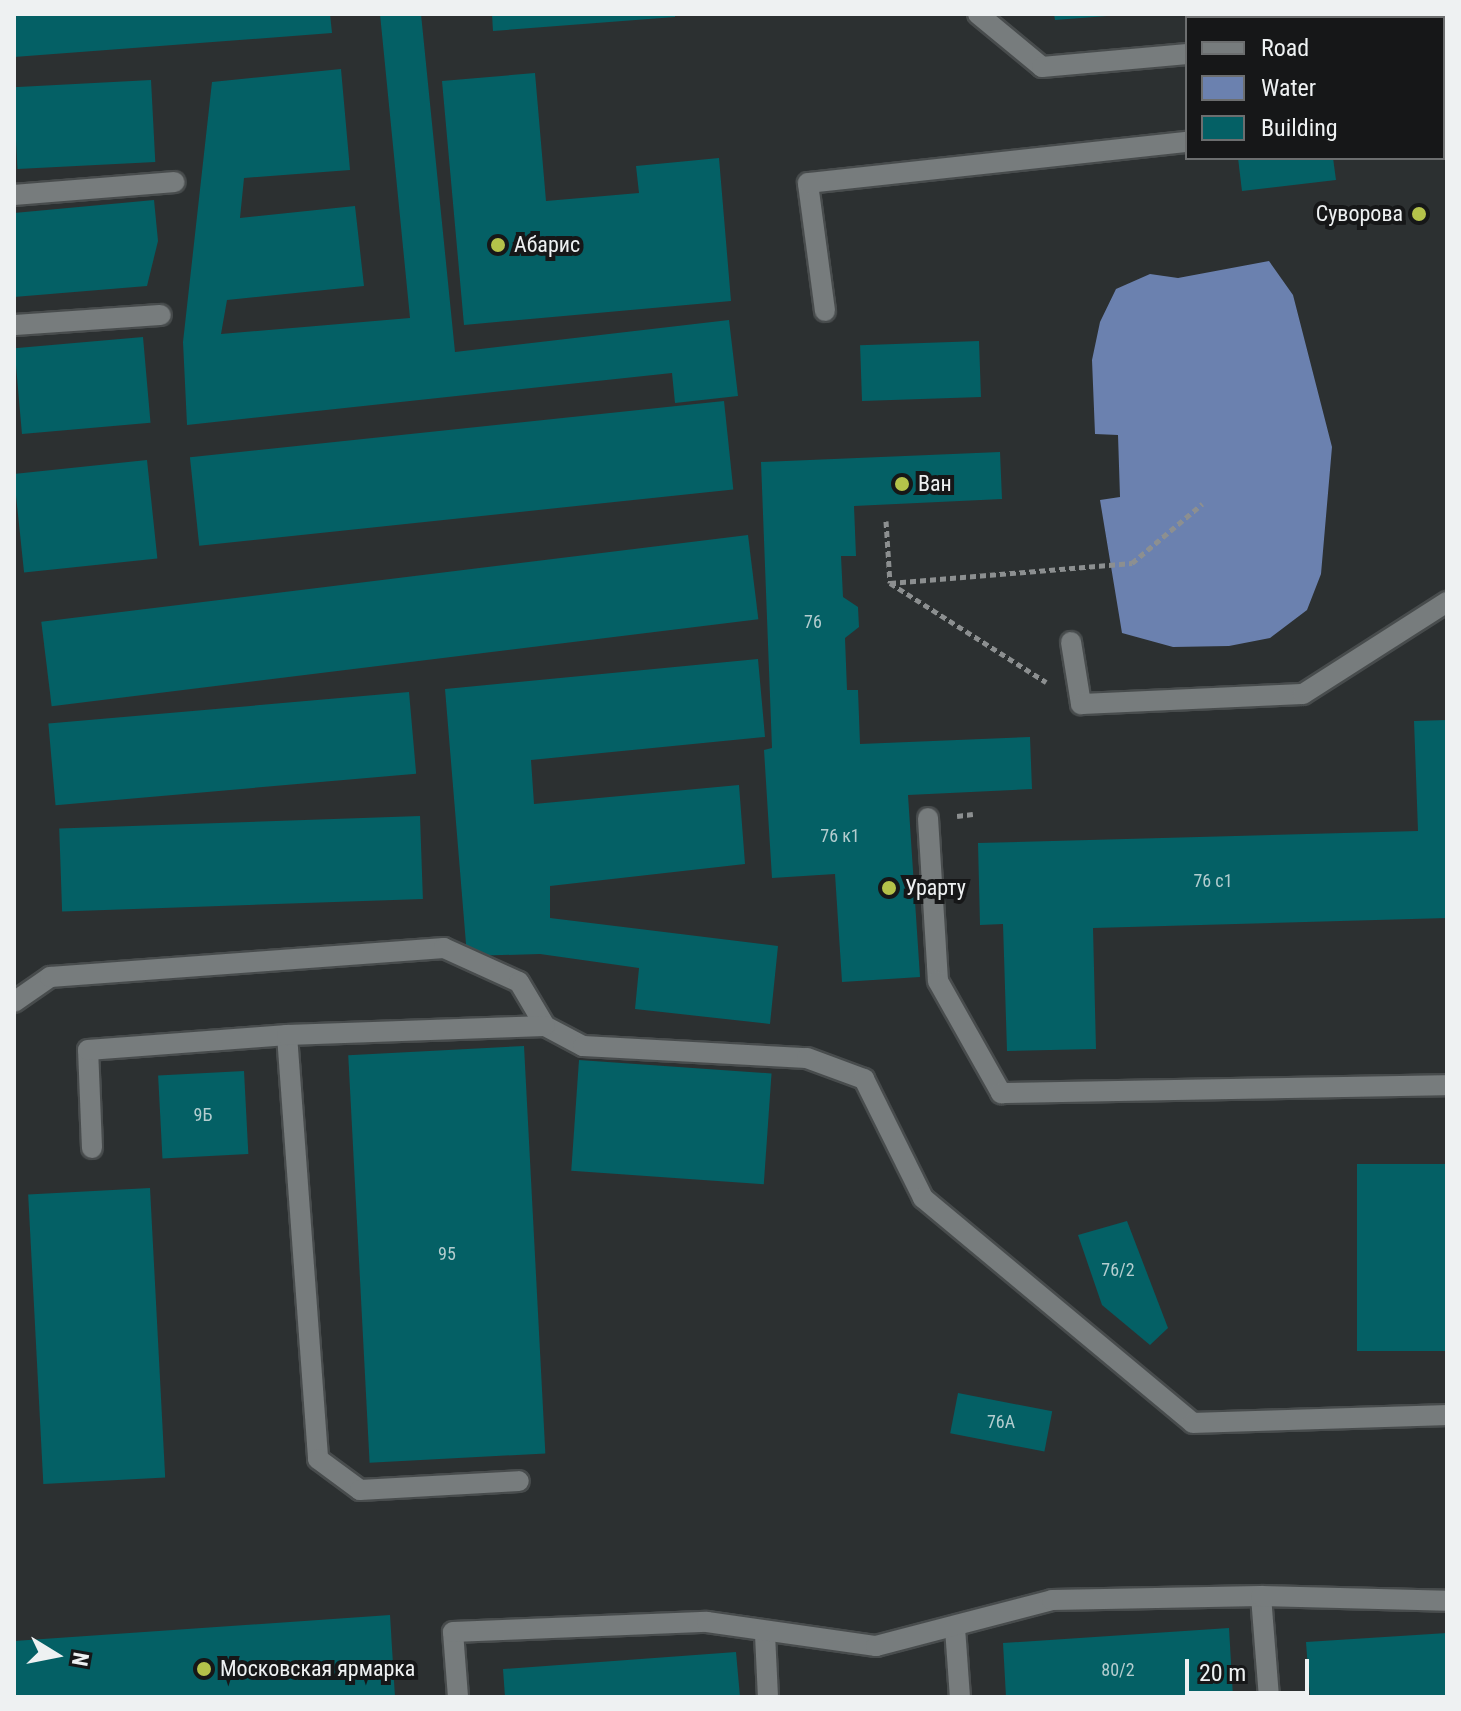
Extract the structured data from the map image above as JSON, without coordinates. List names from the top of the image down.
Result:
{
  "places": [
    "Суворова",
    "Абарис",
    "Ван",
    "Урарту",
    "Московская ярмарка"
  ],
  "house_numbers": [
    "76",
    "76 к1",
    "76 с1",
    "9Б",
    "95",
    "76/2",
    "76А",
    "80/2"
  ],
  "legend": ["Road", "Water", "Building"],
  "scale_bar": "20 m",
  "north": "right"
}
